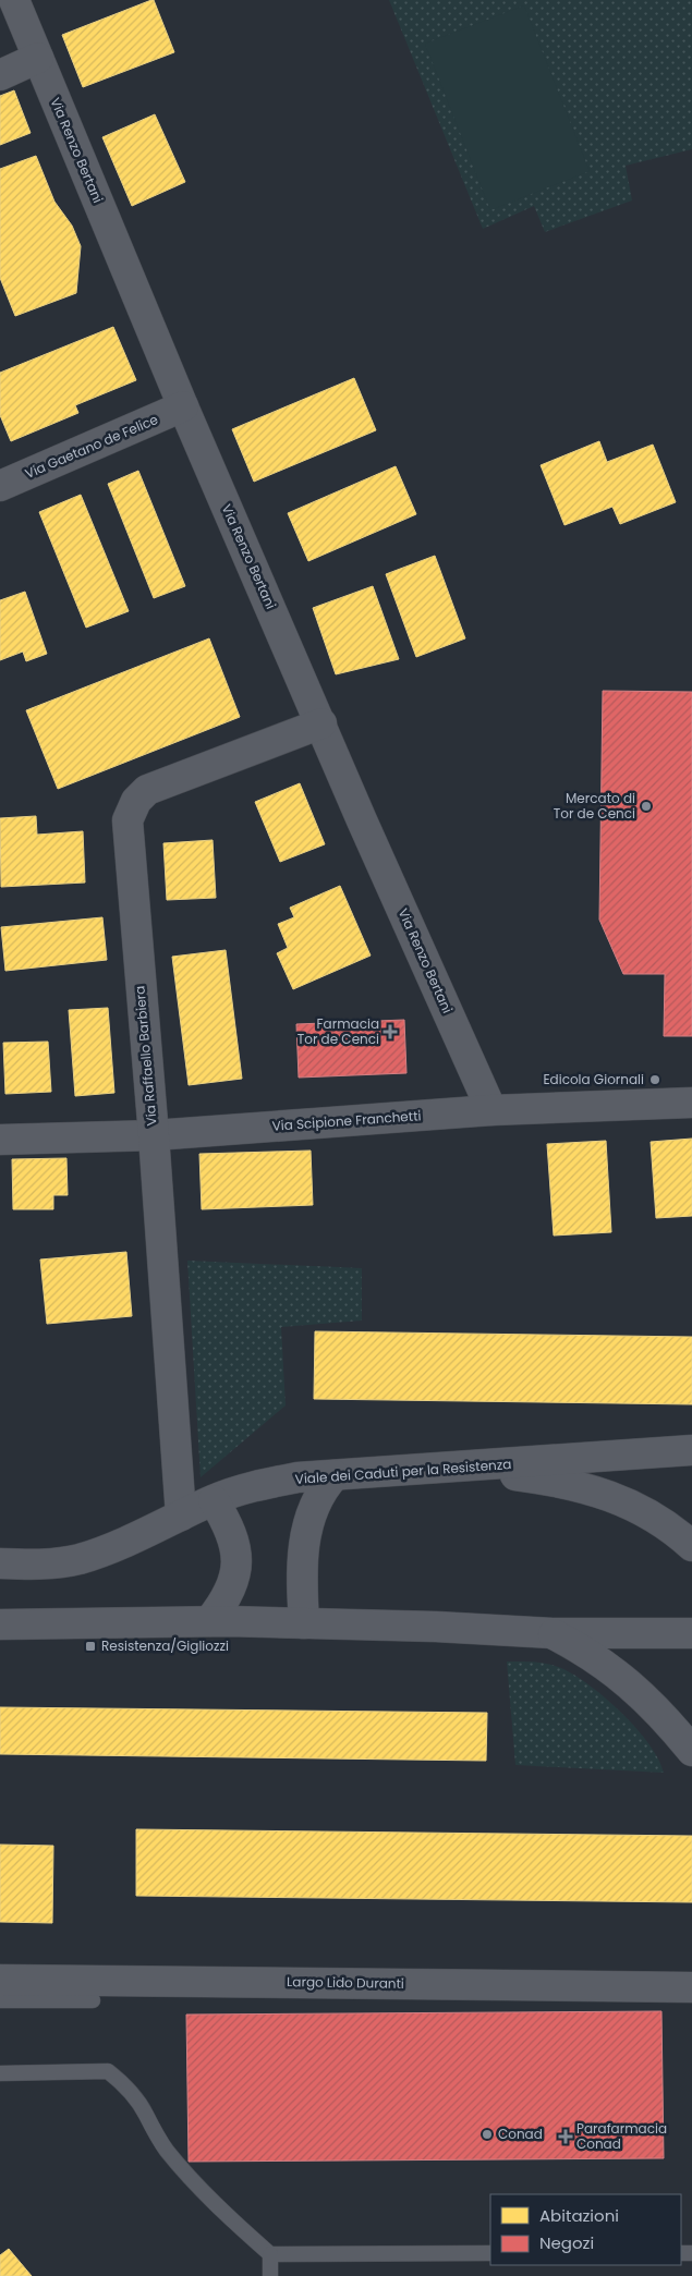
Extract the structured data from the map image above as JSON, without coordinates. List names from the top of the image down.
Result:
{
  "streets": {
    "street": [
      "Via Renzo Bertani",
      "Via Gaetano de Felice",
      "Via Raffaello Barbiera",
      "Via Scipione Franchetti",
      "Viale dei Caduti per la Resistenza",
      "Largo Lido Duranti"
    ]
  },
  "crossings": [
    ["Via Renzo Bertani", "Via Gaetano de Felice"],
    ["Via Renzo Bertani", "Via Raffaello Barbiera"],
    ["Via Renzo Bertani", "Via Scipione Franchetti"],
    ["Via Raffaello Barbiera", "Via Scipione Franchetti"],
    ["Via Raffaello Barbiera", "Viale dei Caduti per la Resistenza"]
  ],
  "places": {
    "other": ["Mercato di Tor de Cenci", "Edicola Giornali", "Conad"],
    "health": ["Farmacia Tor de Cenci", "Parafarmacia Conad"],
    "transit": ["Resistenza/Gigliozzi"]
  },
  "legend": ["Abitazioni", "Negozi"]
}
